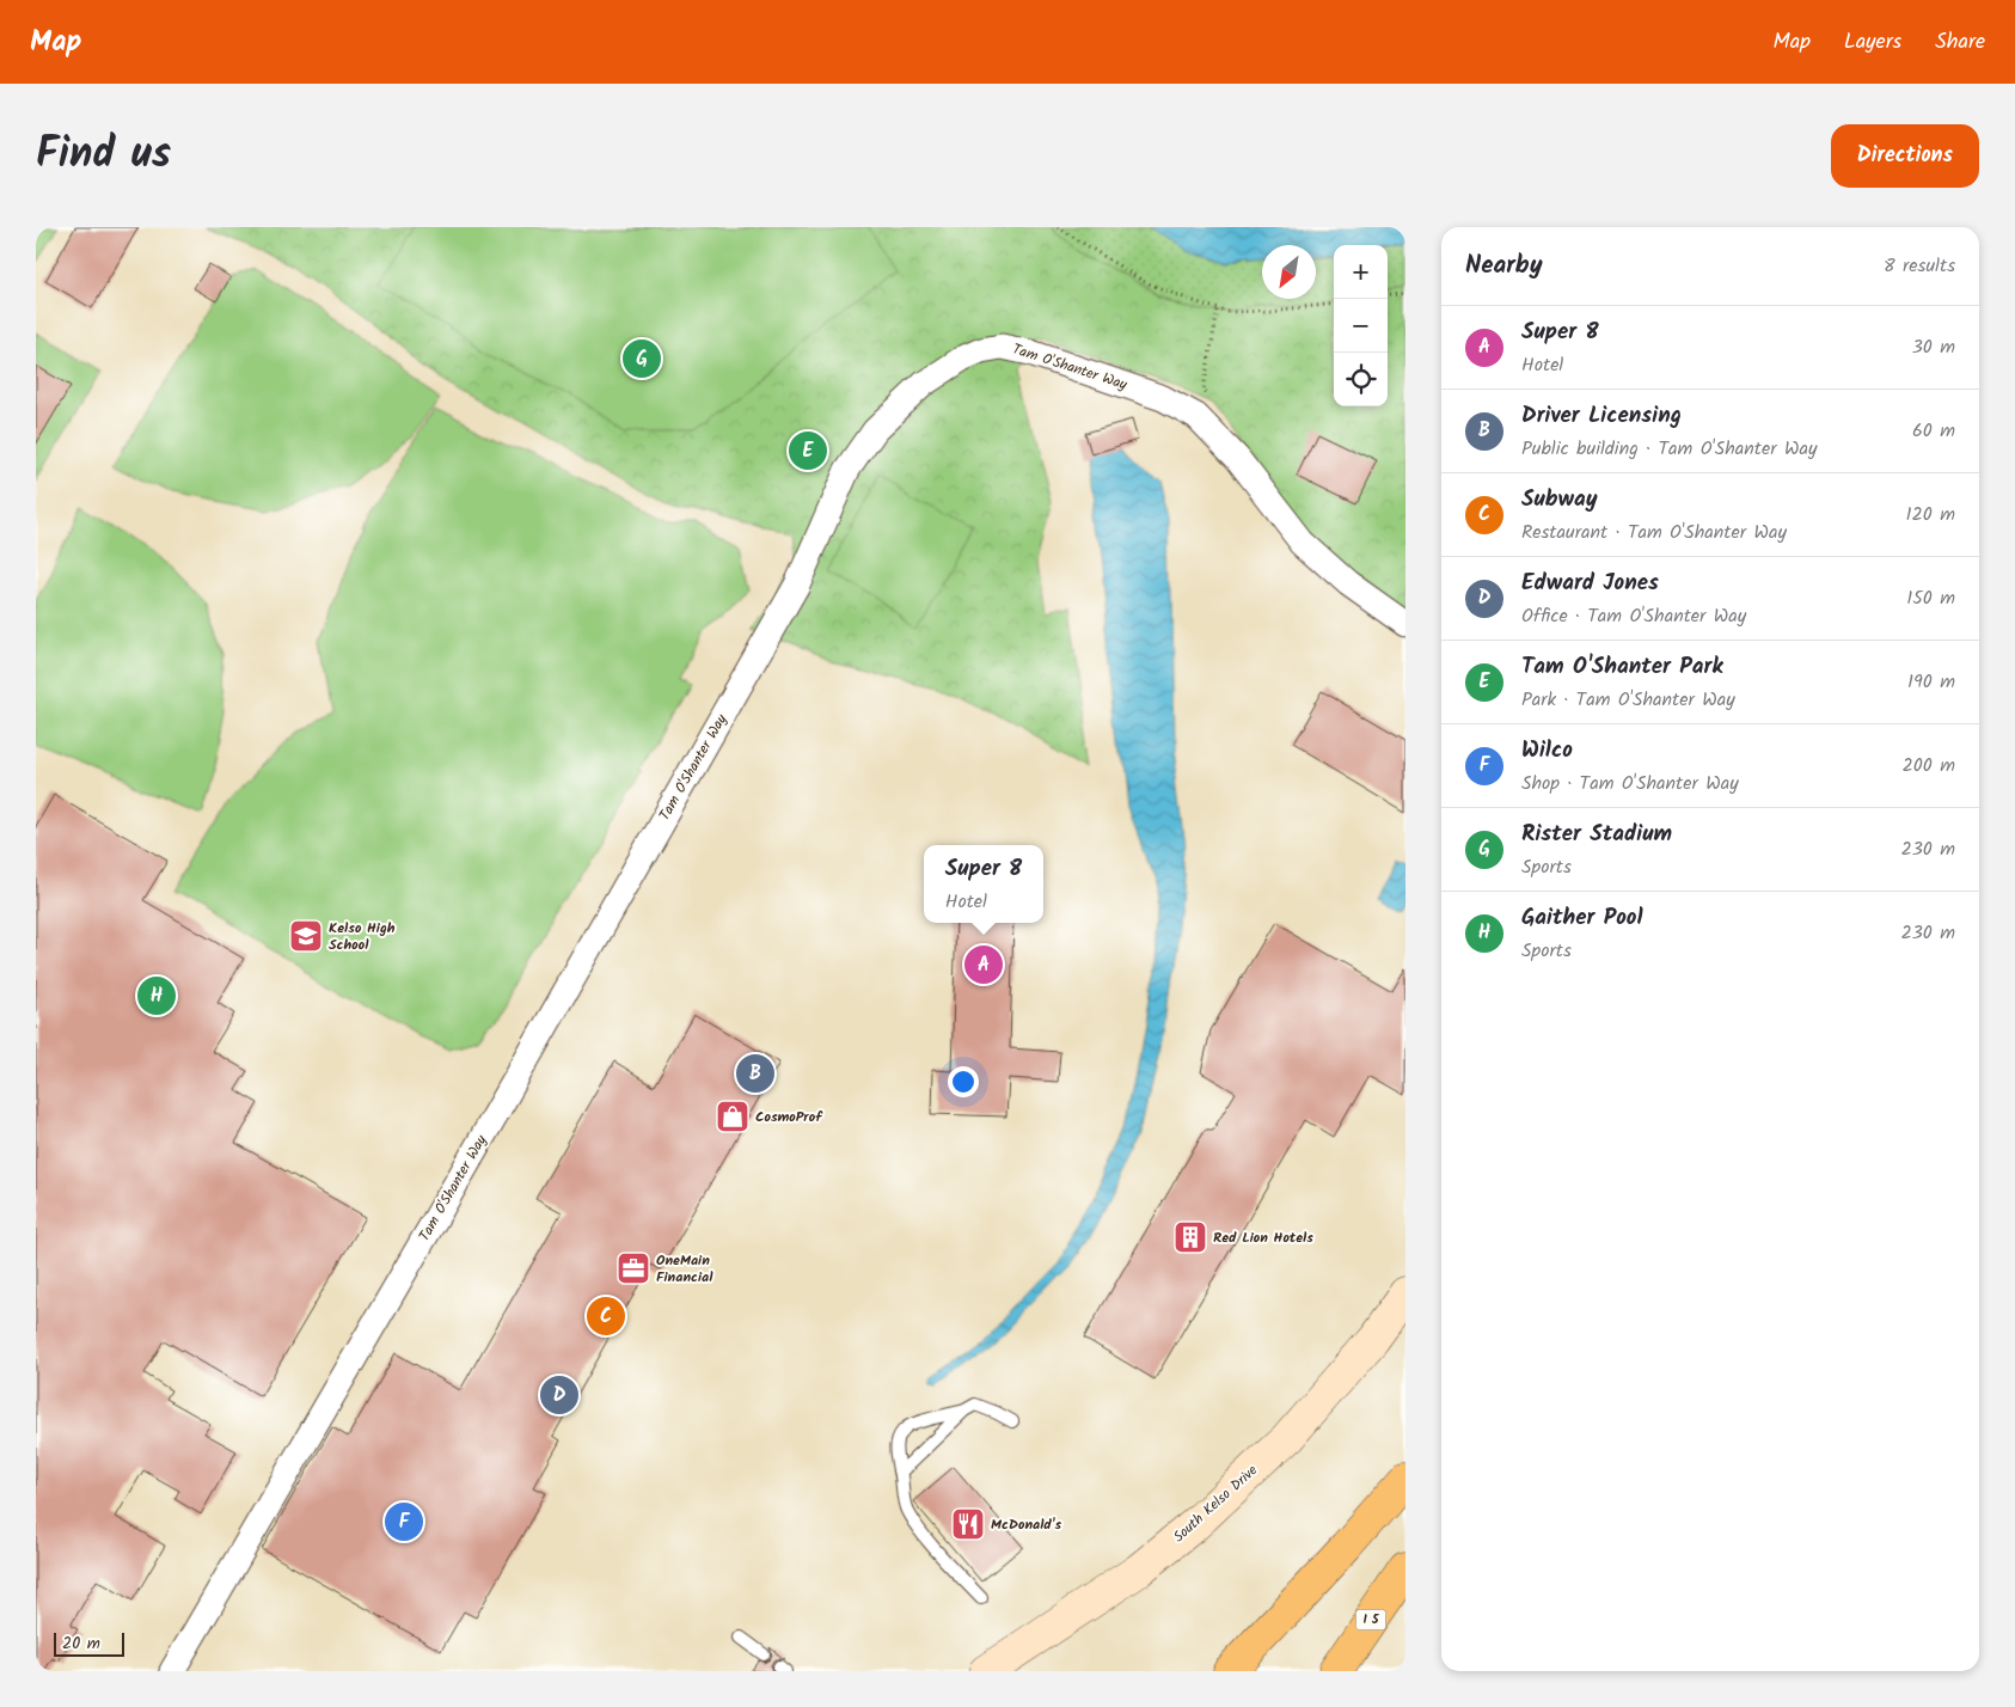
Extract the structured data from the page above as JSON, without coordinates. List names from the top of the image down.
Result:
{
  "streets": {
    "highway": ["I 5"],
    "main road": ["South Kelso Drive"],
    "street": ["Tam O'Shanter Way"]
  },
  "places": {
    "school or university": ["Kelso High School"],
    "shop": ["CosmoProf"],
    "building": ["Red Lion Hotels"],
    "office": ["OneMain Financial"],
    "restaurant": ["McDonald's"]
  },
  "scale_bar": "20 m",
  "north": "bottom left",
  "page": {
    "header": "Map",
    "nav": ["Map", "Layers", "Share"],
    "title": "Find us",
    "buttons": "Directions",
    "heading": ["Nearby", "8 results"],
    "map_buttons": ["+", "−"],
    "list": [
      {
        "mark": "A",
        "name": "Super 8",
        "note": "Hotel",
        "value": "30 m"
      },
      {
        "mark": "B",
        "name": "Driver Licensing",
        "note": "Public building · Tam O'Shanter Way",
        "value": "60 m"
      },
      {
        "mark": "C",
        "name": "Subway",
        "note": "Restaurant · Tam O'Shanter Way",
        "value": "120 m"
      },
      {
        "mark": "D",
        "name": "Edward Jones",
        "note": "Office · Tam O'Shanter Way",
        "value": "150 m"
      },
      {
        "mark": "E",
        "name": "Tam O'Shanter Park",
        "note": "Park · Tam O'Shanter Way",
        "value": "190 m"
      },
      {
        "mark": "F",
        "name": "Wilco",
        "note": "Shop · Tam O'Shanter Way",
        "value": "200 m"
      },
      {
        "mark": "G",
        "name": "Rister Stadium",
        "note": "Sports",
        "value": "230 m"
      },
      {
        "mark": "H",
        "name": "Gaither Pool",
        "note": "Sports",
        "value": "230 m"
      }
    ],
    "pins": [
      "G",
      "E",
      "A",
      "H",
      "B",
      "C",
      "D",
      "F"
    ],
    "popup": ["Super 8", "Hotel"],
    "scale": "20 m"
  }
}
